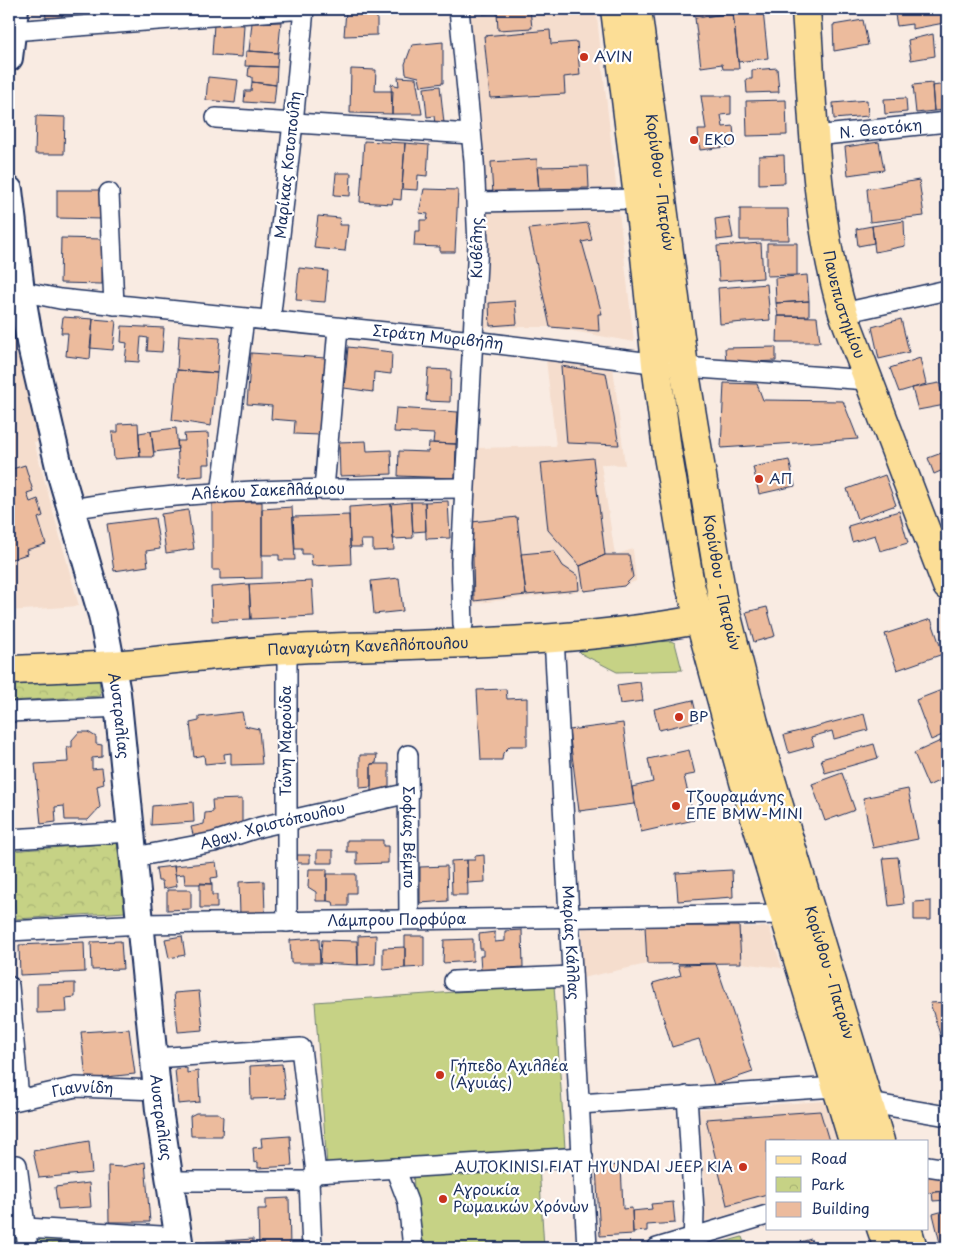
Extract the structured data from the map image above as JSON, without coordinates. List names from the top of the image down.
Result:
{
  "streets": {
    "main road": [
      "Κορίνθου - Πατρών",
      "Πανεπιστημίου",
      "Παναγιώτη Κανελλόπουλου",
      "Αυστραλίας"
    ],
    "street": [
      "Ν. Θεοτόκη",
      "Μαρίκας Κοτοπούλη",
      "Κυβέλης",
      "Στράτη Μυριβήλη",
      "Αλέκου Σακελλάριου",
      "Τώνη Μαρούδα",
      "Αθαν. Χριστόπουλου",
      "Σοφίας Βέμπο",
      "Λάμπρου Πορφύρα",
      "Μαρίας Κάλλας",
      "Γιαννίδη"
    ]
  },
  "crossings": [
    ["Ν. Θεοτόκη", "Πανεπιστημίου"],
    ["Μαρίκας Κοτοπούλη", "Στράτη Μυριβήλη"],
    ["Κορίνθου - Πατρών", "Στράτη Μυριβήλη"],
    ["Κορίνθου - Πατρών", "Παναγιώτη Κανελλόπουλου"],
    ["Κορίνθου - Πατρών", "Λάμπρου Πορφύρα"],
    ["Κυβέλης", "Στράτη Μυριβήλη"],
    ["Κυβέλης", "Αλέκου Σακελλάριου"],
    ["Κυβέλης", "Παναγιώτη Κανελλόπουλου"],
    ["Πανεπιστημίου", "Στράτη Μυριβήλη"],
    ["Στράτη Μυριβήλη", "Αυστραλίας"],
    ["Αλέκου Σακελλάριου", "Αυστραλίας"],
    ["Παναγιώτη Κανελλόπουλου", "Αυστραλίας"],
    ["Παναγιώτη Κανελλόπουλου", "Τώνη Μαρούδα"],
    ["Παναγιώτη Κανελλόπουλου", "Μαρίας Κάλλας"],
    ["Αυστραλίας", "Αθαν. Χριστόπουλου"],
    ["Αυστραλίας", "Λάμπρου Πορφύρα"],
    ["Αυστραλίας", "Γιαννίδη"],
    ["Τώνη Μαρούδα", "Αθαν. Χριστόπουλου"],
    ["Τώνη Μαρούδα", "Λάμπρου Πορφύρα"],
    ["Αθαν. Χριστόπουλου", "Σοφίας Βέμπο"],
    ["Σοφίας Βέμπο", "Λάμπρου Πορφύρα"],
    ["Λάμπρου Πορφύρα", "Μαρίας Κάλλας"]
  ],
  "places": [
    "AVIN",
    "EKO",
    "ΑΠ",
    "BP",
    "Τζουραμάνης ΕΠΕ BMW-MINI",
    "Γήπεδο Αχιλλέα (Αγυιάς)",
    "AUTOKINISI FIAT HYUNDAI JEEP KIA",
    "Αγροικία Ρωμαικών Χρόνων"
  ],
  "legend": ["Road", "Park", "Building"]
}
